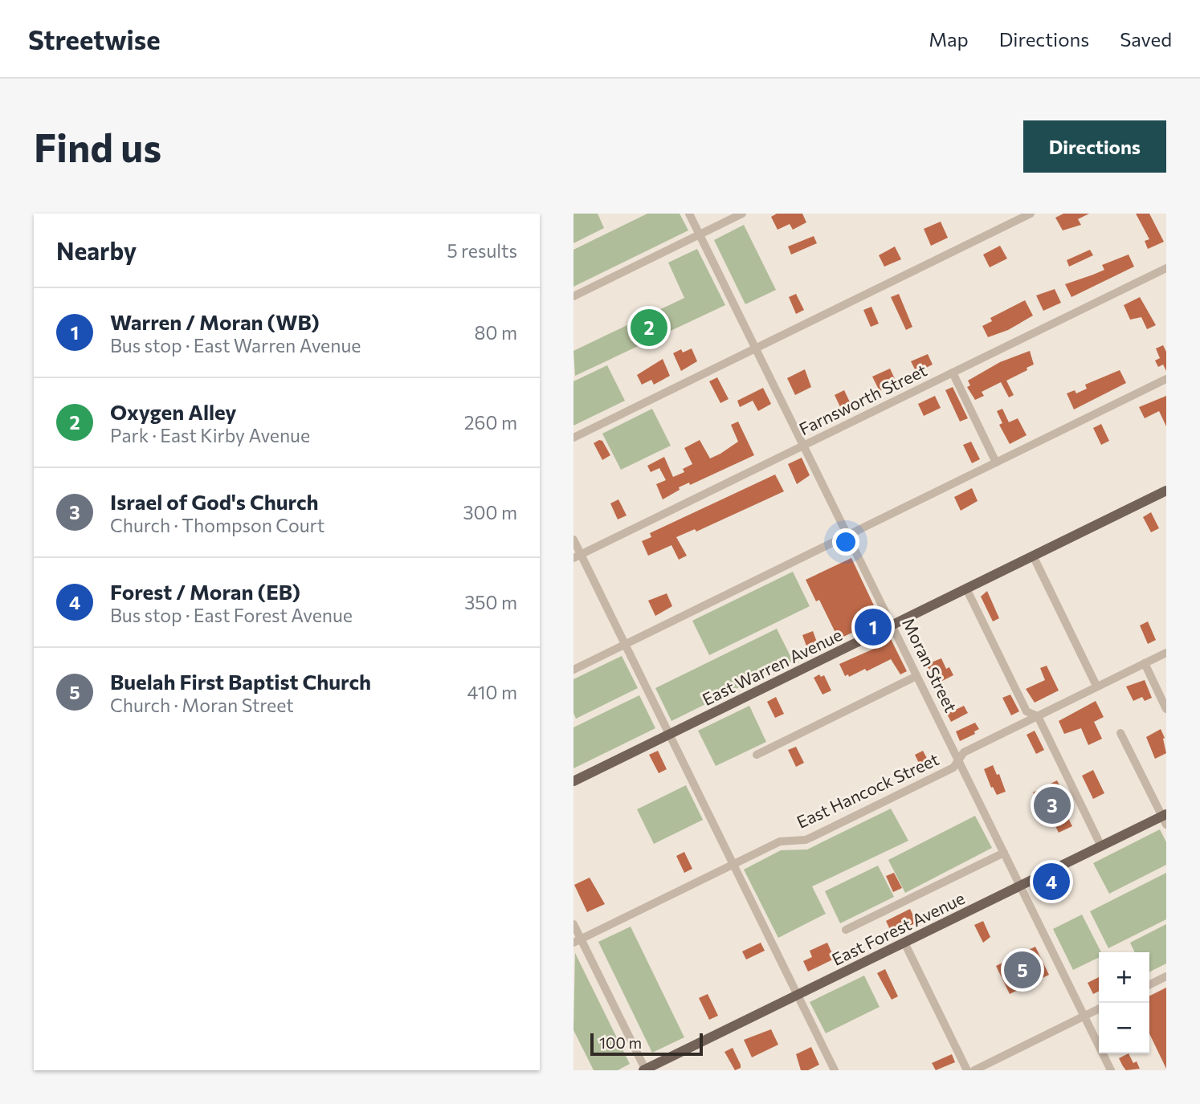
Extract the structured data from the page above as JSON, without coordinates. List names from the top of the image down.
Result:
{
  "streets": {
    "main road": ["East Warren Avenue", "East Forest Avenue"],
    "street": ["Farnsworth Street", "Moran Street", "East Hancock Street"]
  },
  "crossings": [
    ["Farnsworth Street", "Moran Street"],
    ["Moran Street", "East Warren Avenue"],
    ["Moran Street", "East Hancock Street"],
    ["Moran Street", "East Forest Avenue"]
  ],
  "scale_bar": "100 m",
  "page": {
    "header": "Streetwise",
    "nav": ["Map", "Directions", "Saved"],
    "buttons": "Directions",
    "title": "Find us",
    "heading": ["Nearby", "5 results"],
    "list": [
      {
        "mark": "1",
        "name": "Warren / Moran (WB)",
        "note": "Bus stop · East Warren Avenue",
        "value": "80 m"
      },
      {
        "mark": "2",
        "name": "Oxygen Alley",
        "note": "Park · East Kirby Avenue",
        "value": "260 m"
      },
      {
        "mark": "3",
        "name": "Israel of God's Church",
        "note": "Church · Thompson Court",
        "value": "300 m"
      },
      {
        "mark": "4",
        "name": "Forest / Moran (EB)",
        "note": "Bus stop · East Forest Avenue",
        "value": "350 m"
      },
      {
        "mark": "5",
        "name": "Buelah First Baptist Church",
        "note": "Church · Moran Street",
        "value": "410 m"
      }
    ],
    "pins": [
      "2",
      "1",
      "3",
      "4",
      "5"
    ],
    "map_buttons": ["+", "−"],
    "scale": "100 m"
  }
}
